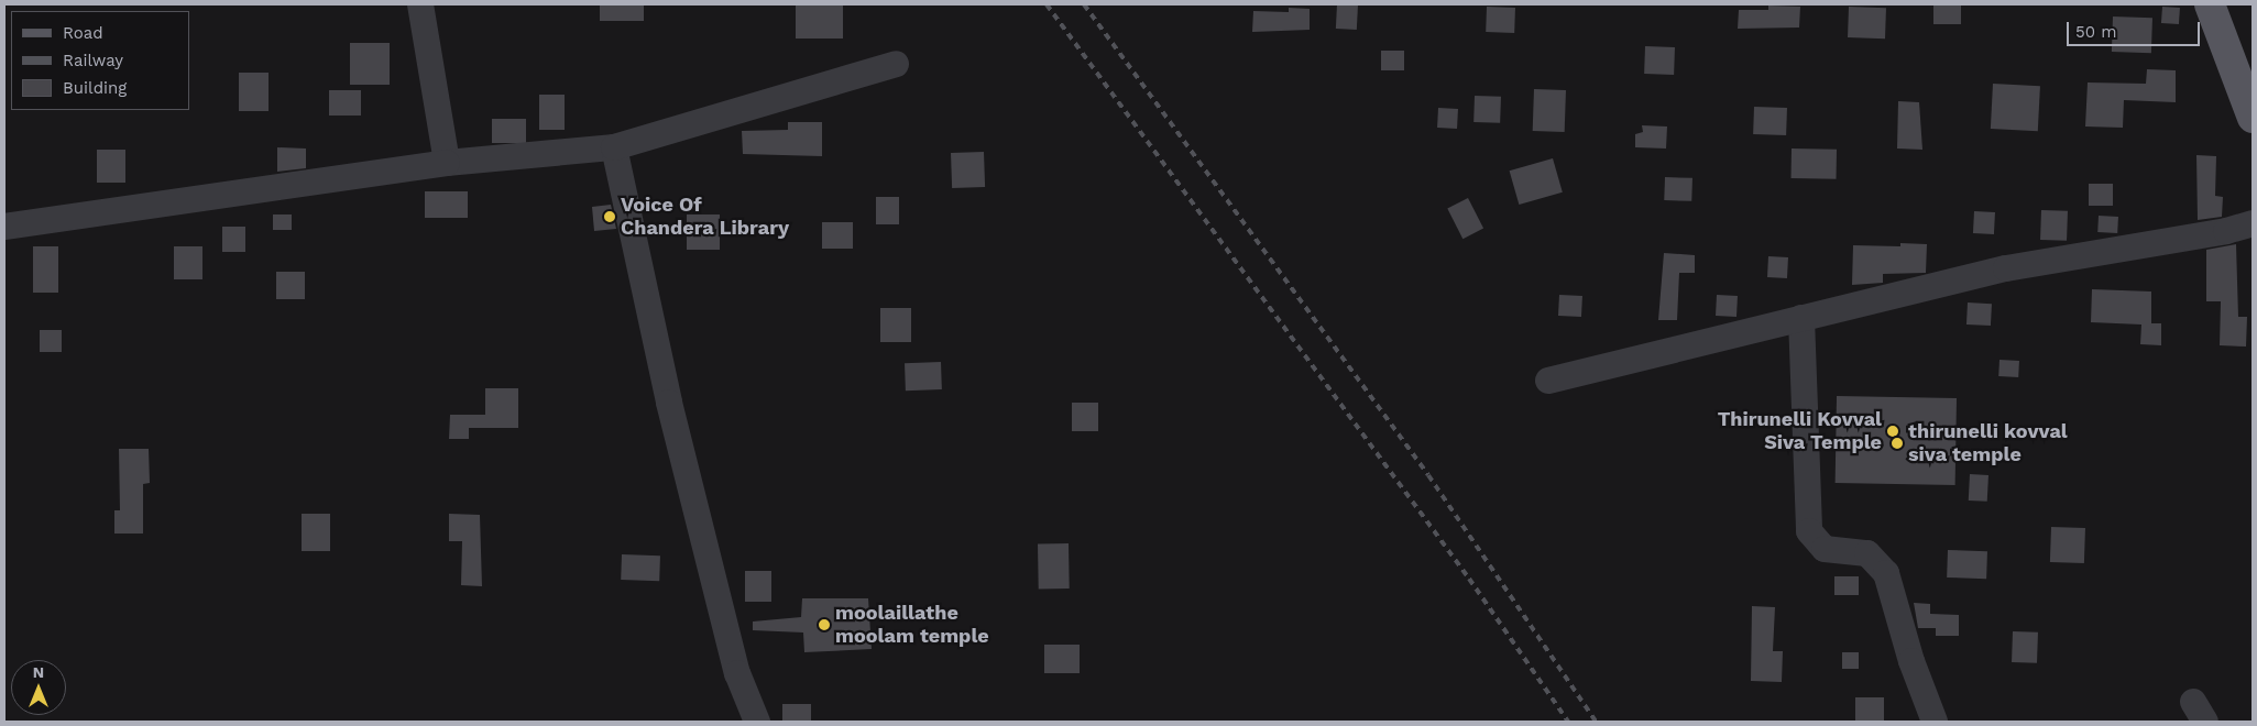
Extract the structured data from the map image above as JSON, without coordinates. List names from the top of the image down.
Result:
{
  "places": [
    "Voice Of Chandera Library",
    "Thirunelli Kovval Siva Temple",
    "thirunelli kovval siva temple",
    "moolaillathe moolam temple"
  ],
  "legend": ["Road", "Railway", "Building"],
  "scale_bar": "50 m",
  "north": "top"
}
